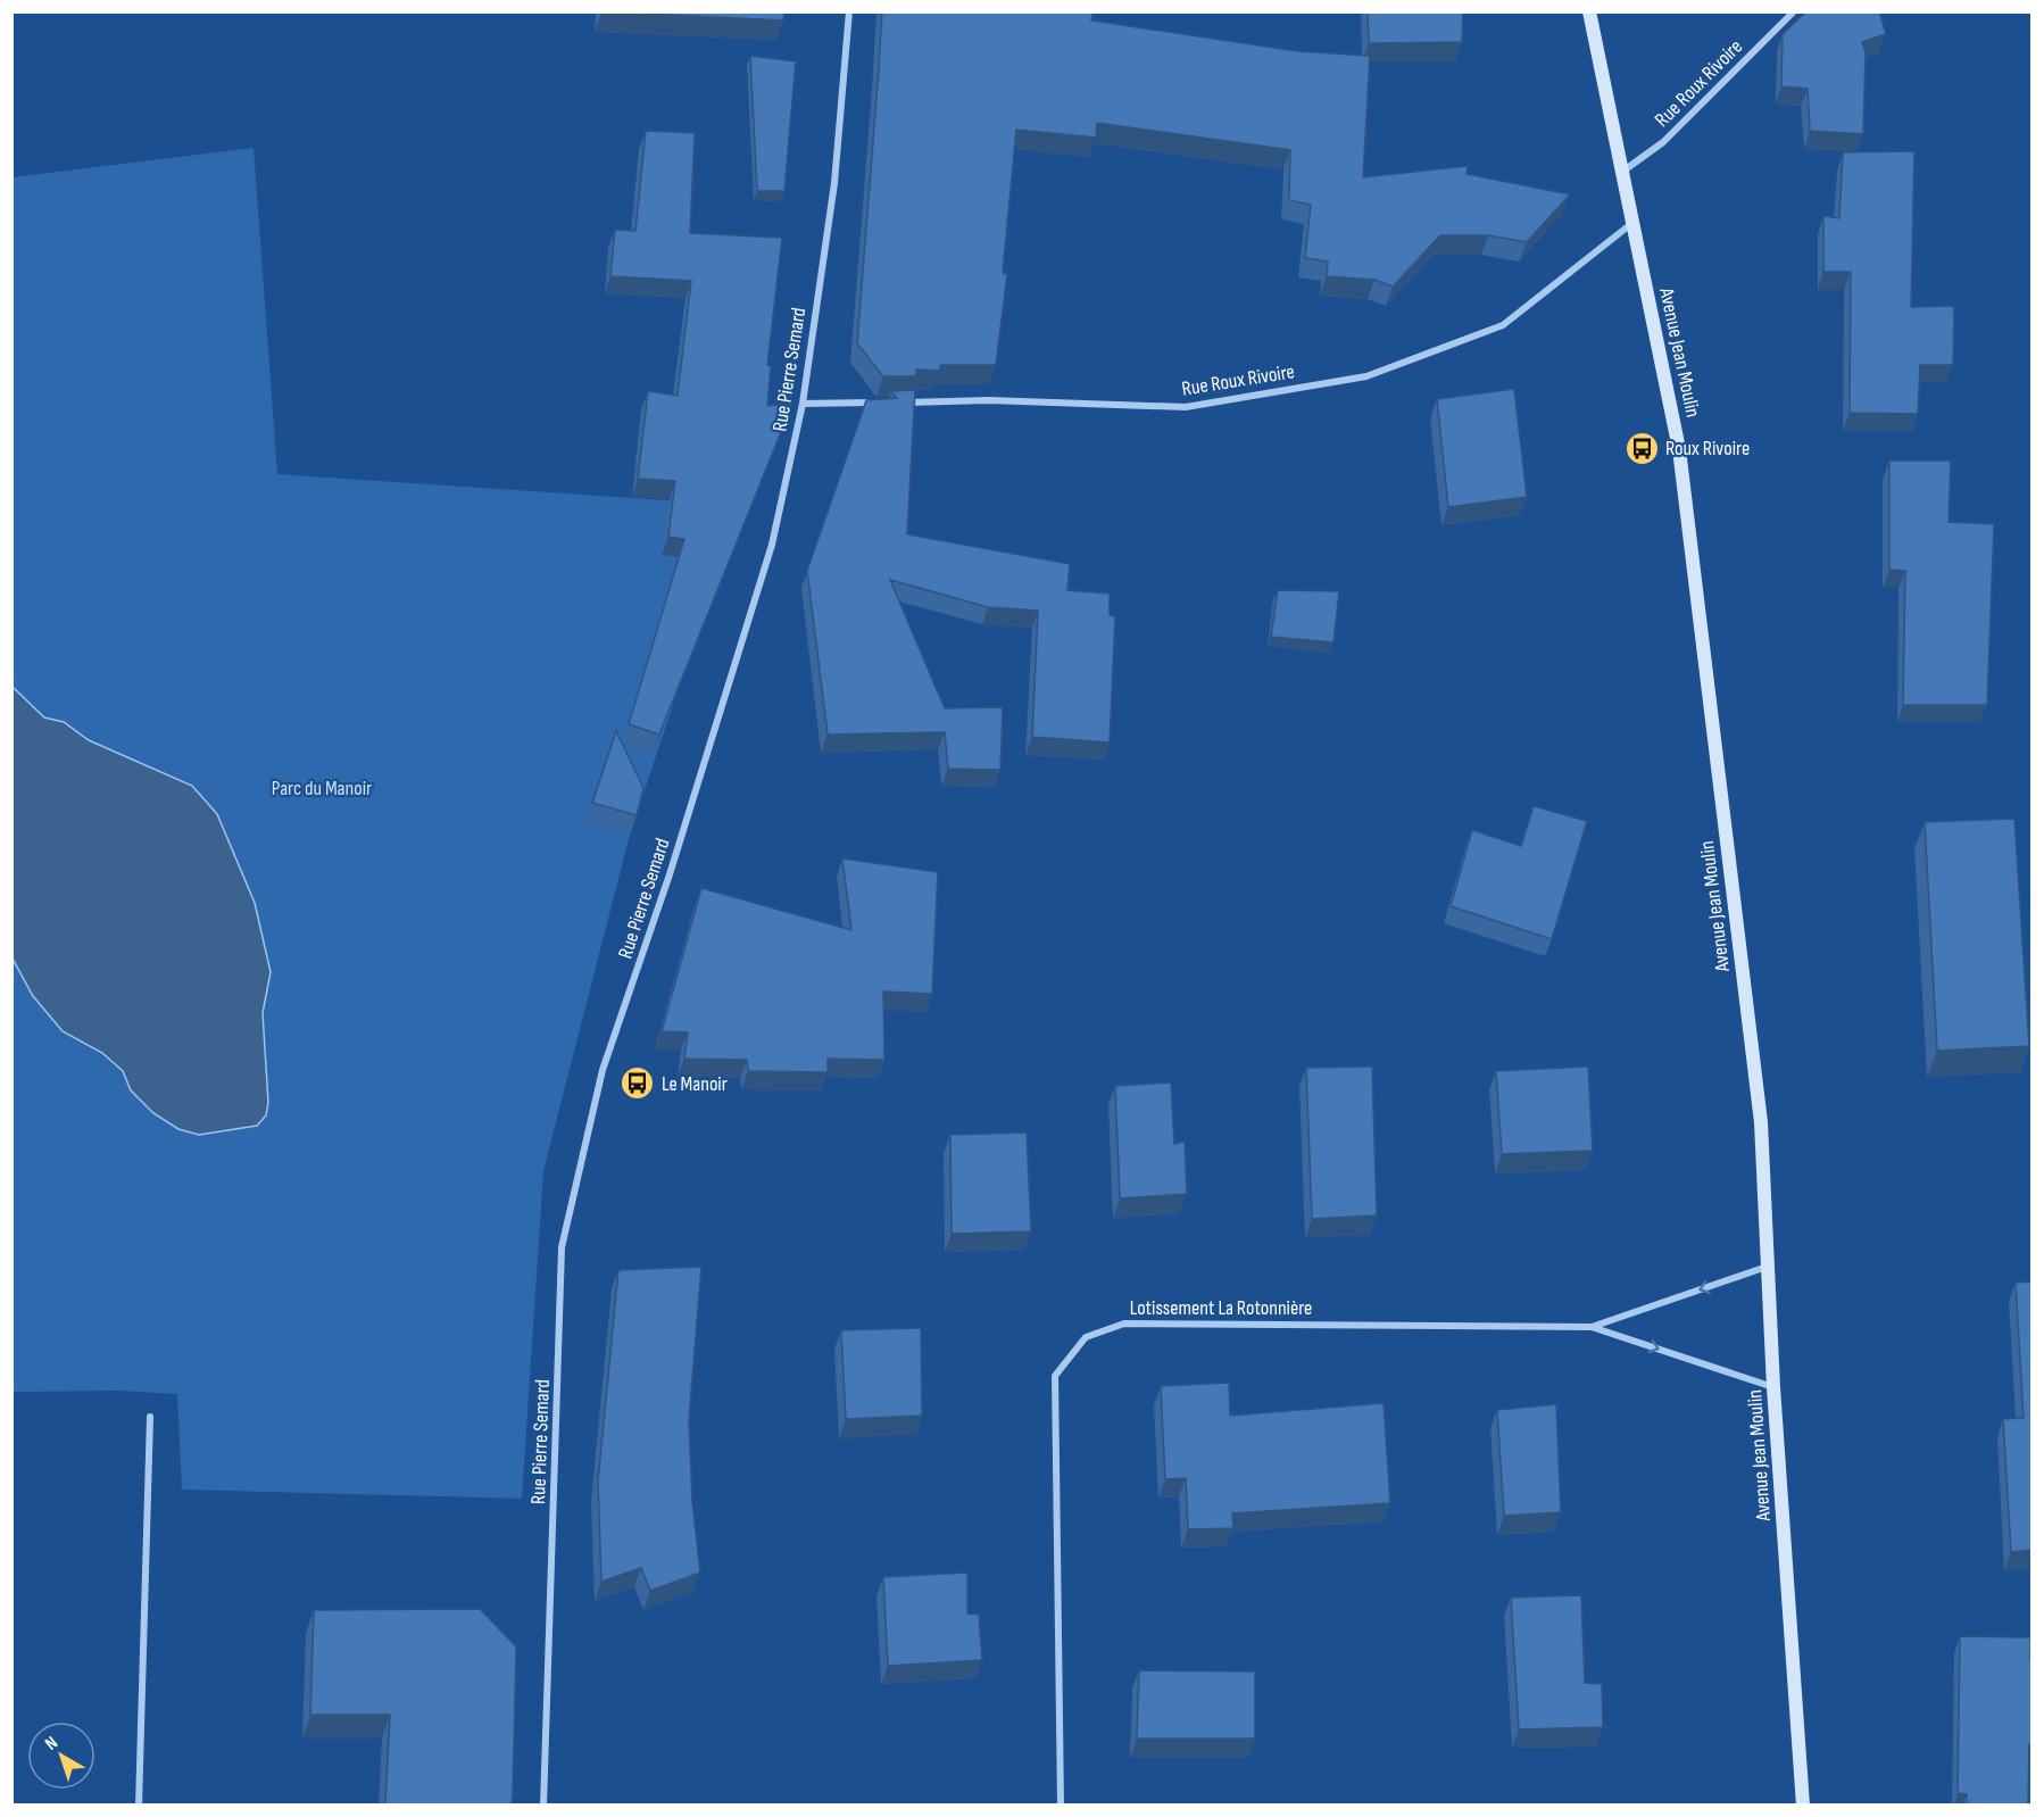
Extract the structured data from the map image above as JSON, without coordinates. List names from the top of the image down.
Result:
{
  "streets": {
    "main road": ["Avenue Jean Moulin"],
    "street": ["Rue Roux Rivoire", "Rue Pierre Semard", "Lotissement La Rotonnière"]
  },
  "crossings": [
    ["Rue Roux Rivoire", "Avenue Jean Moulin"],
    ["Avenue Jean Moulin", "Lotissement La Rotonnière"]
  ],
  "parks": ["Parc du Manoir"],
  "places": {
    "bus stop": ["Roux Rivoire", "Le Manoir"]
  },
  "north": "top left"
}
